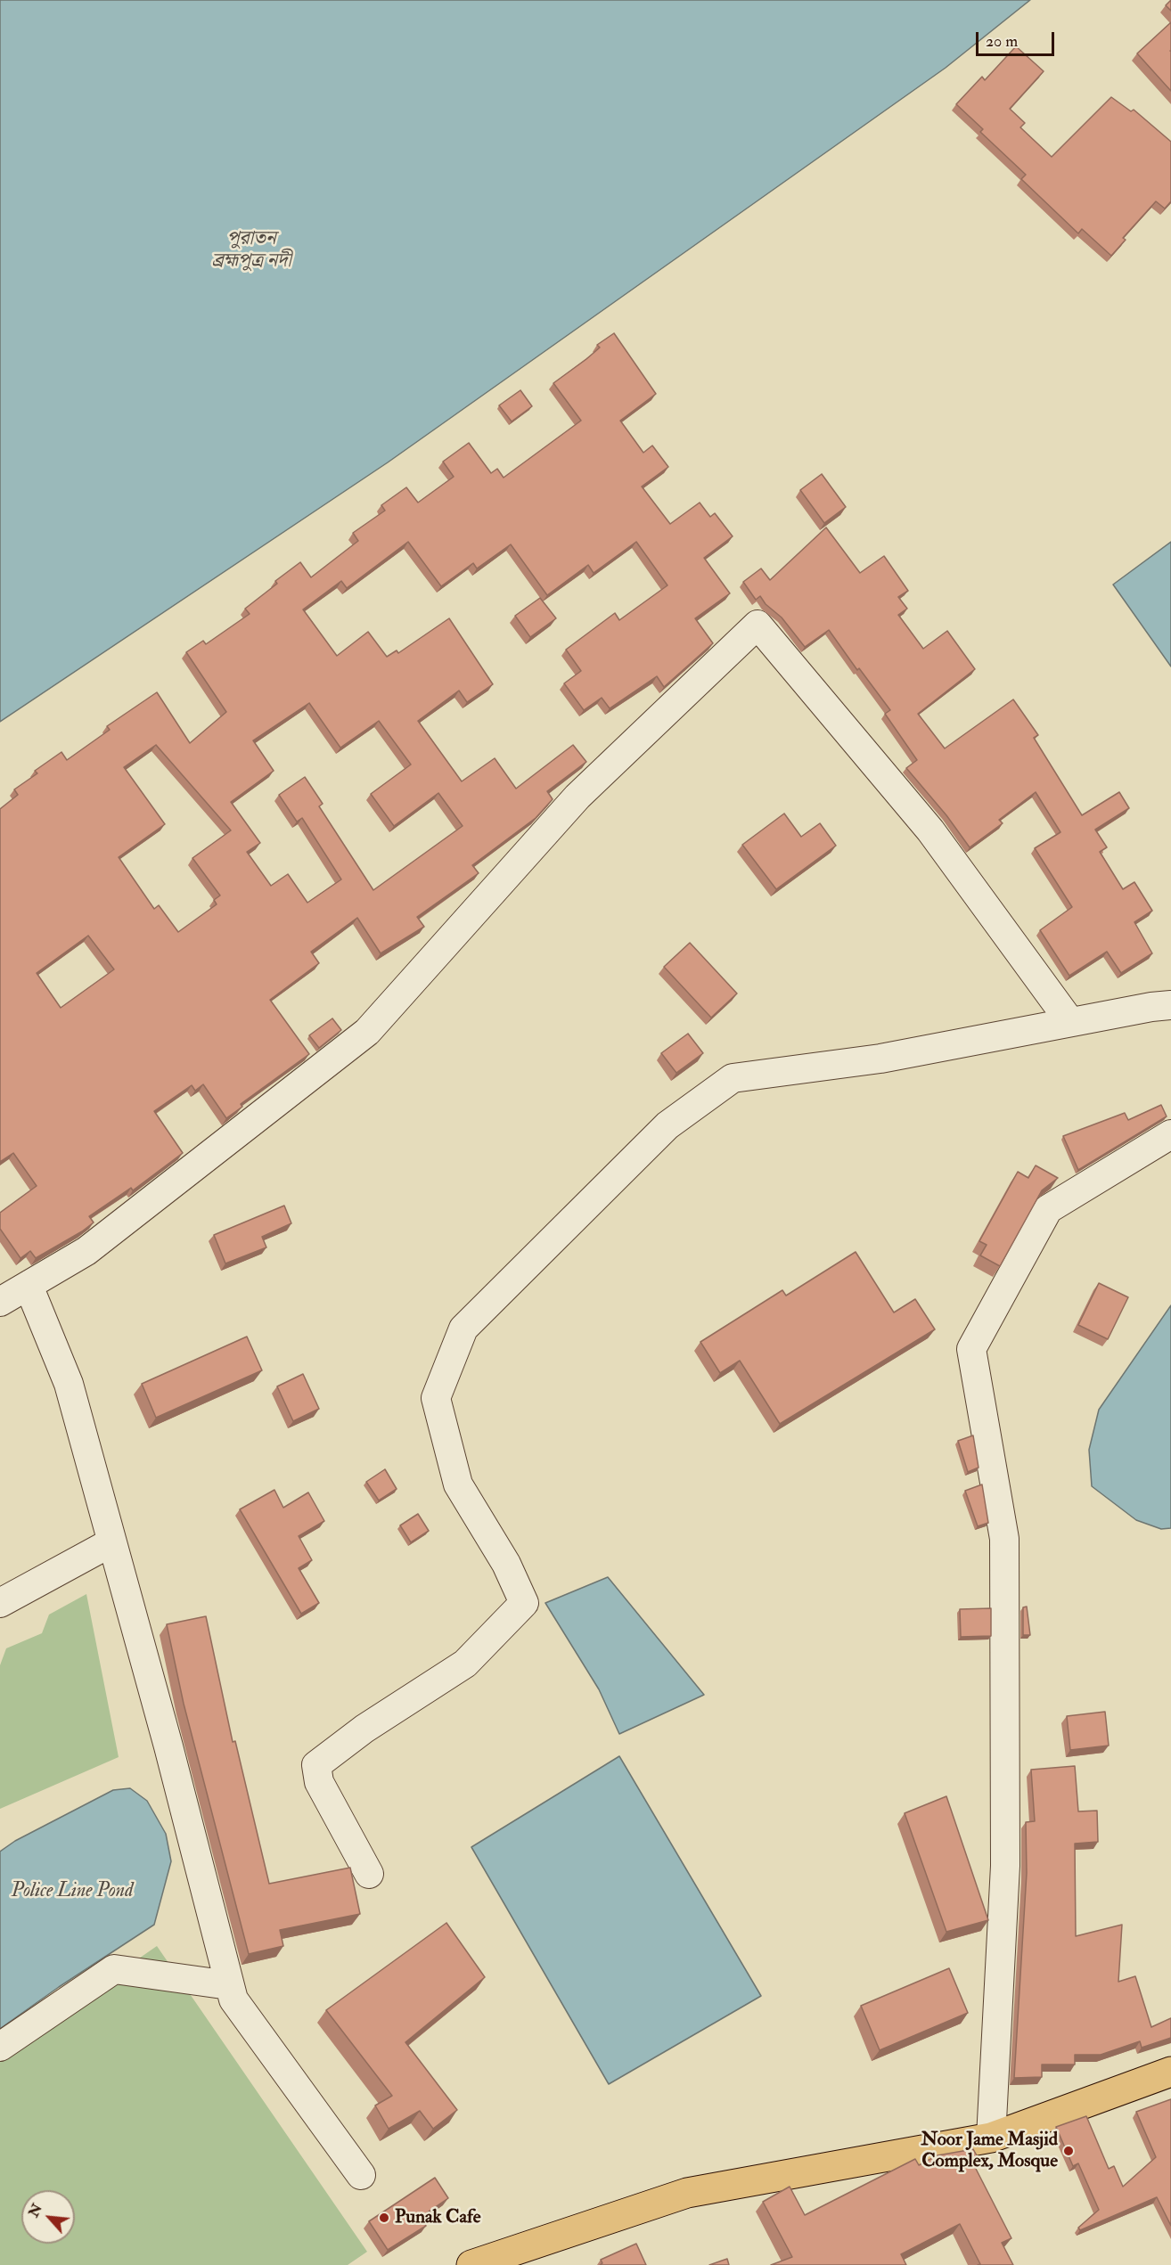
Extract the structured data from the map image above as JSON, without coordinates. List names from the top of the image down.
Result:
{
  "water": ["পুরাতন ব্রহ্মপুত্র নদী", "Police Line Pond"],
  "places": ["Noor Jame Masjid Complex, Mosque", "Punak Cafe"],
  "scale_bar": "20 m",
  "north": "top left"
}
